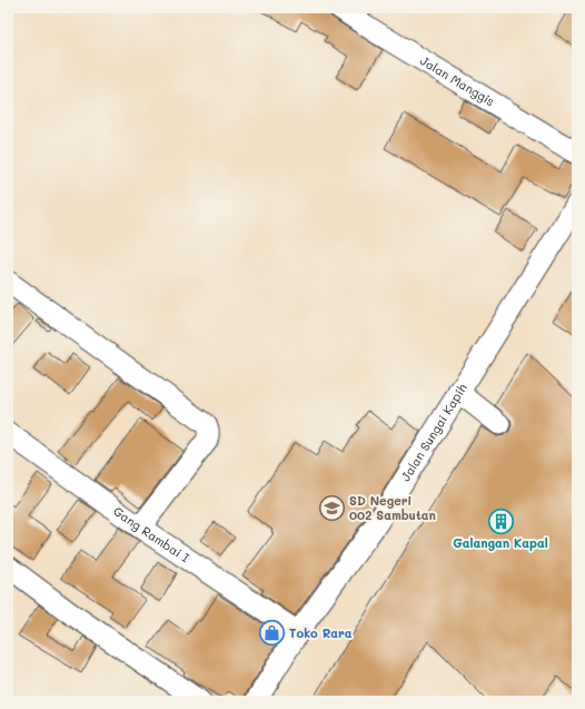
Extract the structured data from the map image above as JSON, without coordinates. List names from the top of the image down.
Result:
{
  "streets": {
    "street": ["Jalan Manggis", "Jalan Sungai Kapih", "Gang Rambai I"]
  },
  "crossings": [
    ["Jalan Sungai Kapih", "Gang Rambai I"]
  ],
  "places": {
    "school or university": ["SD Negeri 002 Sambutan"],
    "building": ["Galangan Kapal"],
    "shop": ["Toko Rara"]
  }
}
